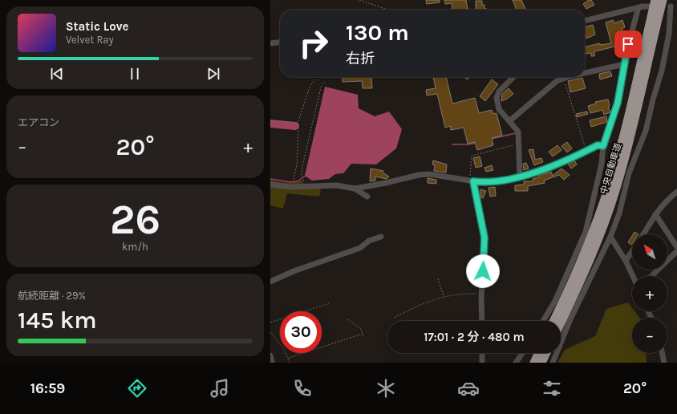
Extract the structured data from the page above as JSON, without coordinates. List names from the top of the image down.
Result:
{
  "streets": {
    "highway": ["中央自動車道"]
  },
  "north": "top left",
  "page": {
    "turn": ["130 m", "右折"],
    "song": ["Static Love", "Velvet Ray"],
    "tile": [
      "エアコン",
      ["26", "km/h"],
      ["航続距離 · 29%", "145 km"]
    ],
    "heat": ["−", "20°", "+"],
    "map_buttons": ["+", "−"],
    "limit": "30",
    "trip": "17:01 · 2 分 · 480 m",
    "tabs": ["16:59", "20°"]
  }
}
